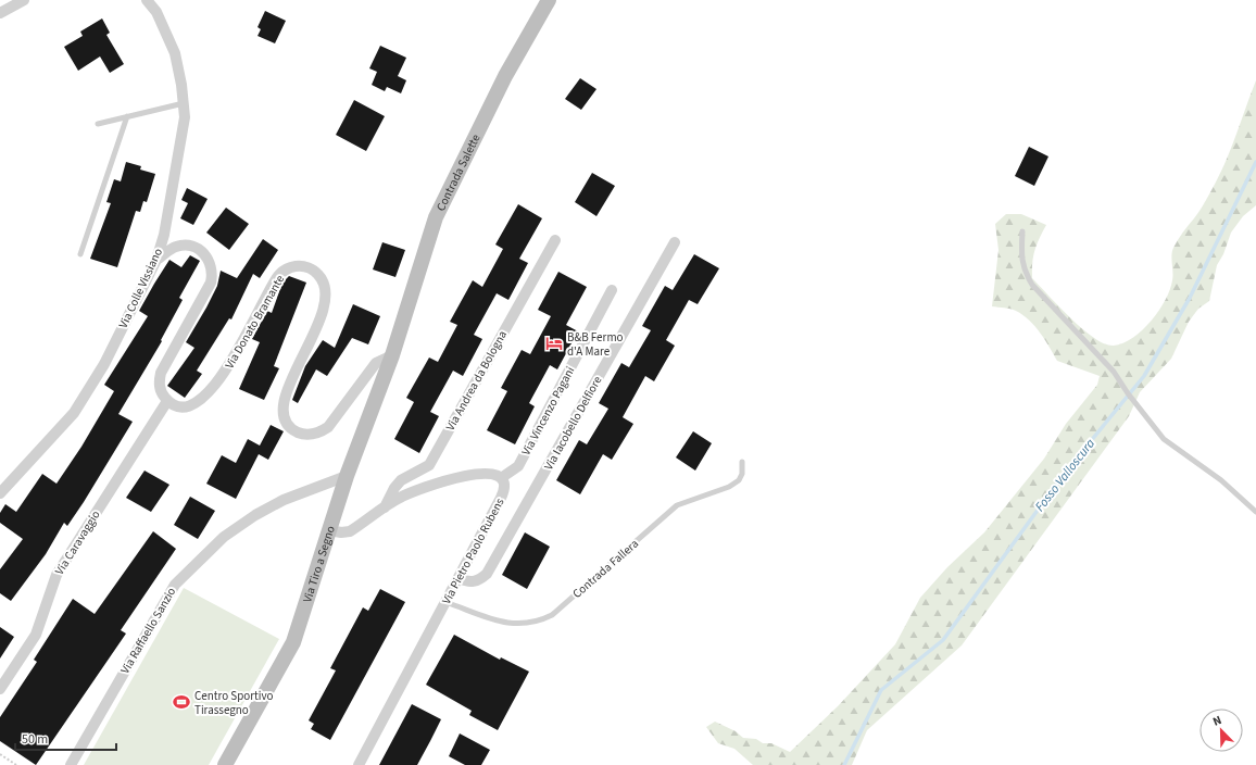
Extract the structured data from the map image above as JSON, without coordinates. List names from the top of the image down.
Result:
{
  "streets": {
    "main road": ["Contrada Salette", "Via Tiro a Segno"],
    "street": [
      "Via Colle Vissiano",
      "Via Donato Bramante",
      "Via Andrea da Bologna",
      "Via Vincenzo Pagani",
      "Via Iacobello Delfiore",
      "Via Caravaggio",
      "Via Pietro Paolo Rubens",
      "Via Raffaello Sanzio"
    ],
    "lane": ["Contrada Fallera"]
  },
  "crossings": [
    ["Contrada Salette", "Via Donato Bramante"],
    ["Contrada Salette", "Via Tiro a Segno"],
    ["Via Donato Bramante", "Via Caravaggio"],
    ["Via Donato Bramante", "Via Tiro a Segno"],
    ["Via Vincenzo Pagani", "Via Pietro Paolo Rubens"],
    ["Via Iacobello Delfiore", "Via Pietro Paolo Rubens"],
    ["Via Pietro Paolo Rubens", "Contrada Fallera"],
    ["Via Tiro a Segno", "Via Raffaello Sanzio"]
  ],
  "water": ["Fosso Valloscura"],
  "places": {
    "hotel": ["B&B Fermo d'A Mare"],
    "sports": ["Centro Sportivo Tirassegno"]
  },
  "scale_bar": "50 m",
  "north": "top left"
}
